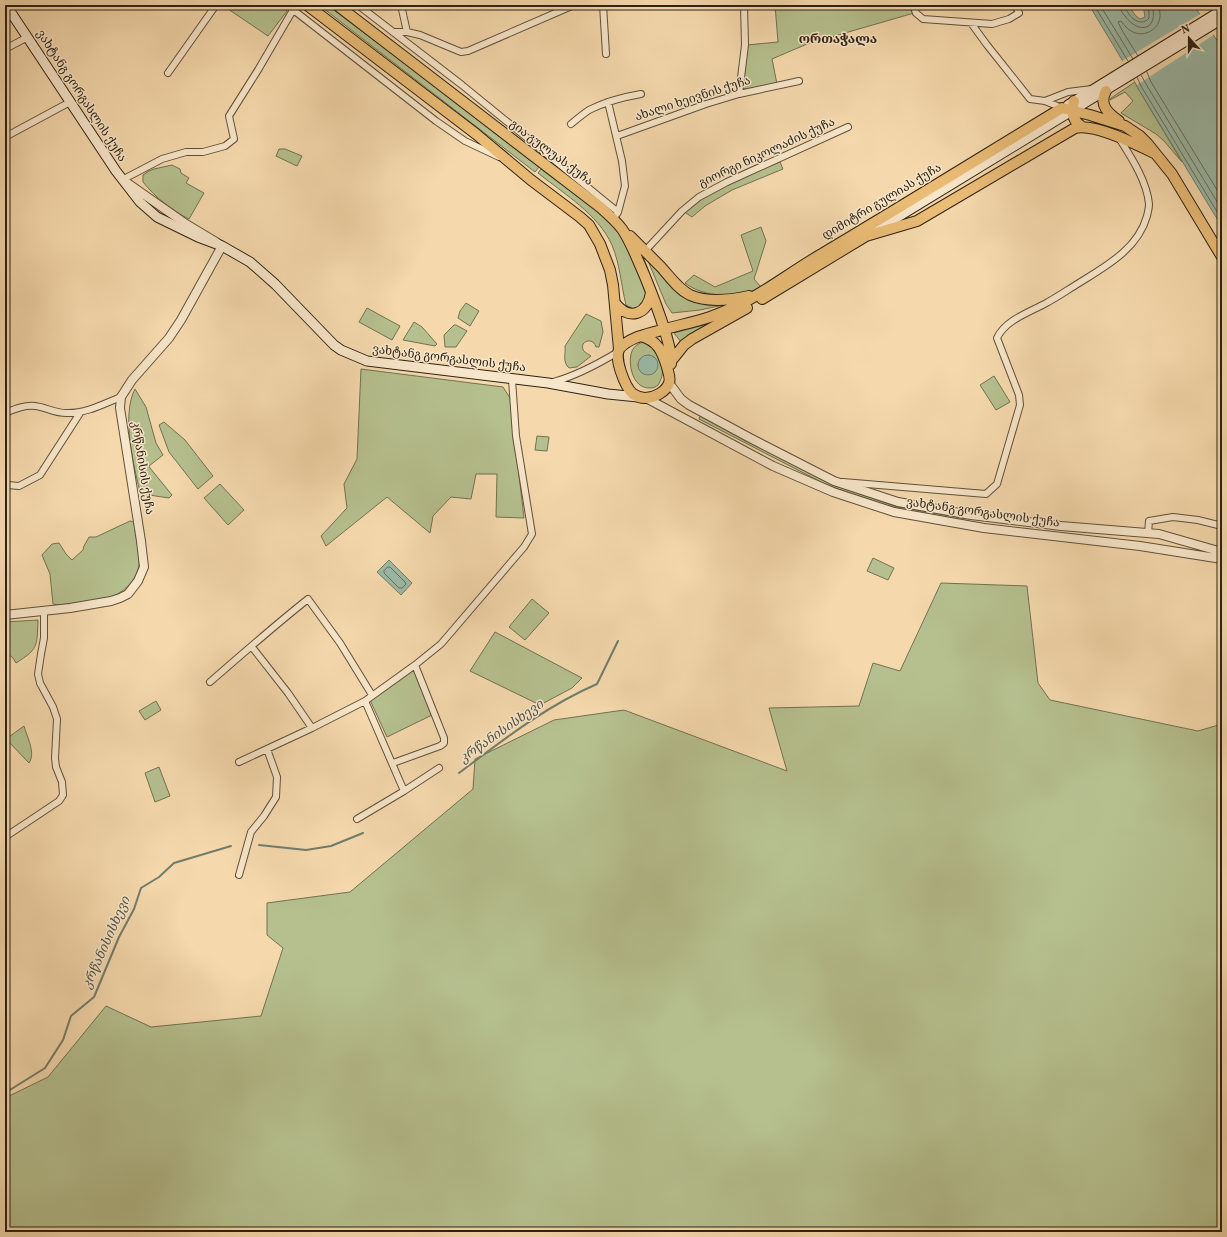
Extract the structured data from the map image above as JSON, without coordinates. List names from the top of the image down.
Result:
{
  "streets": {
    "highway": ["გია გულუას ქუჩა", "დიმიტრი გულიას ქუჩა"],
    "main road": ["ვახტანგ გორგასლის ქუჩა"],
    "street": ["ახალი ხეივნის ქუჩა", "გიორგი ნიკოლაძის ქუჩა", "კრწანისის ქუჩა"]
  },
  "crossings": [
    ["ვახტანგ გორგასლის ქუჩა", "გია გულუას ქუჩა"],
    ["ვახტანგ გორგასლის ქუჩა", "დიმიტრი გულიას ქუჩა"],
    ["გია გულუას ქუჩა", "დიმიტრი გულიას ქუჩა"]
  ],
  "districts": ["ორთაჭალა"],
  "water": ["კრწანისისხევი"],
  "north": "top"
}
